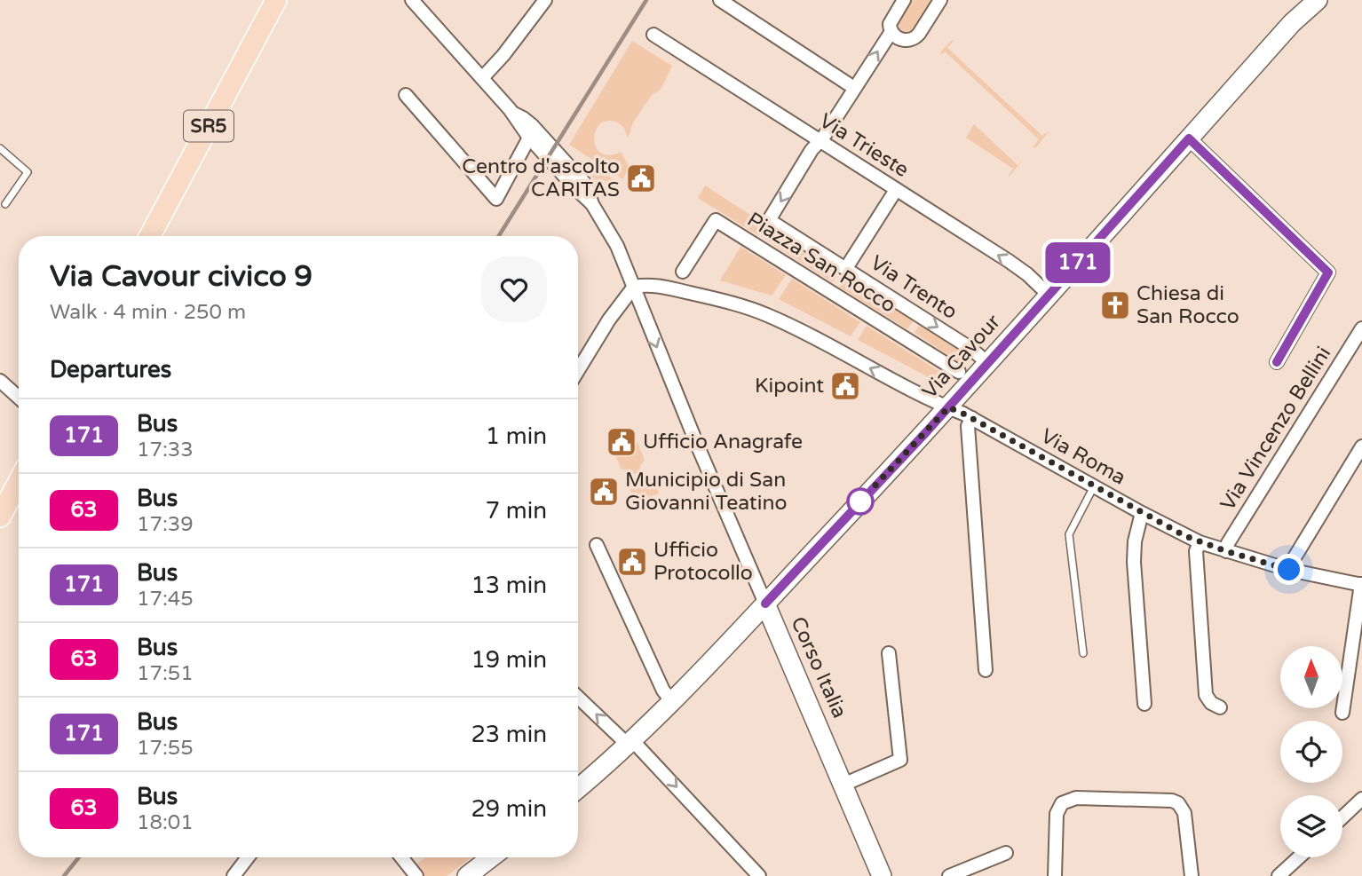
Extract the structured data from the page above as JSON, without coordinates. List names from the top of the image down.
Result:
{
  "streets": {
    "main road": ["SR5"],
    "street": [
      "Via Trieste",
      "Piazza San Rocco",
      "Via Trento",
      "Via Cavour",
      "Via Vincenzo Bellini",
      "Via Roma",
      "Corso Italia"
    ]
  },
  "crossings": [
    ["Via Trieste", "Via Trento"],
    ["Via Trieste", "Via Cavour"],
    ["Via Trento", "Via Cavour"],
    ["Via Cavour", "Via Roma"],
    ["Via Cavour", "Corso Italia"],
    ["Via Vincenzo Bellini", "Via Roma"],
    ["Via Roma", "Corso Italia"]
  ],
  "one_way": ["Via Trieste", "Via Roma"],
  "places": {
    "public building": [
      "Centro d'ascolto CARITAS",
      "Kipoint",
      "Ufficio Anagrafe",
      "Municipio di San Giovanni Teatino",
      "Ufficio Protocollo"
    ],
    "church": ["Chiesa di San Rocco"]
  },
  "lines": ["bus line 171"],
  "north": "top",
  "page": {
    "on_map": "171",
    "heading": [
      ["Via Cavour civico 9", "Walk · 4 min · 250 m"],
      "Departures"
    ],
    "list": [
      {
        "mark": "171",
        "name": "Bus",
        "note": "17:33",
        "value": "1 min"
      },
      {
        "mark": "63",
        "name": "Bus",
        "note": "17:39",
        "value": "7 min"
      },
      {
        "mark": "171",
        "name": "Bus",
        "note": "17:45",
        "value": "13 min"
      },
      {
        "mark": "63",
        "name": "Bus",
        "note": "17:51",
        "value": "19 min"
      },
      {
        "mark": "171",
        "name": "Bus",
        "note": "17:55",
        "value": "23 min"
      },
      {
        "mark": "63",
        "name": "Bus",
        "note": "18:01",
        "value": "29 min"
      }
    ]
  }
}
